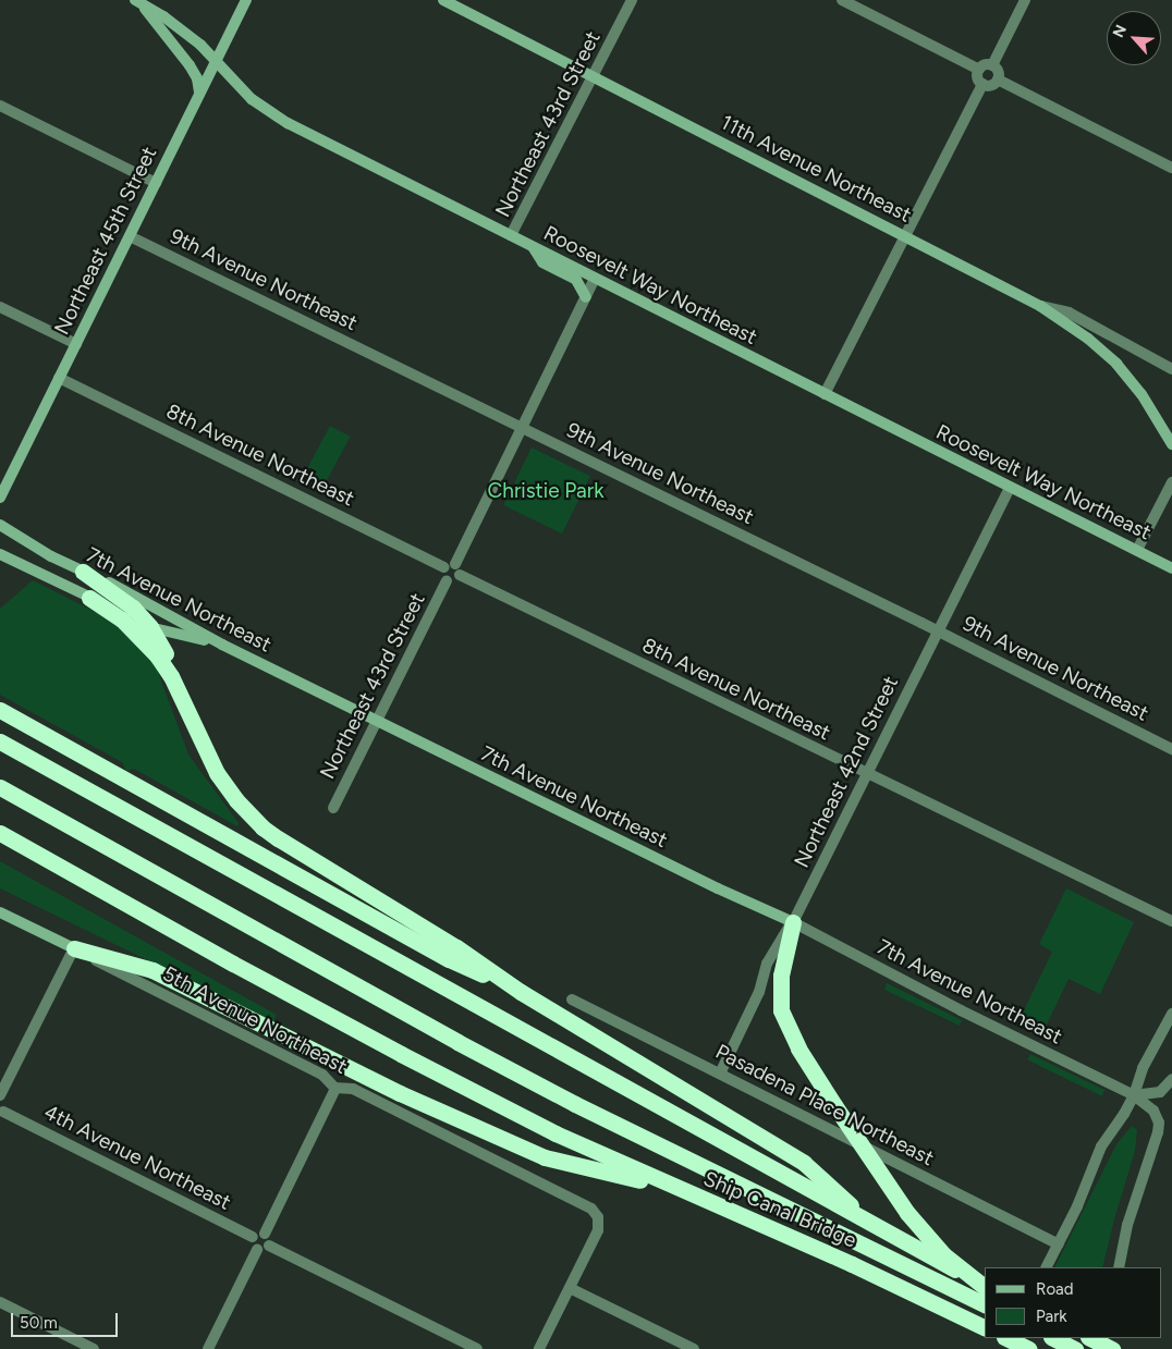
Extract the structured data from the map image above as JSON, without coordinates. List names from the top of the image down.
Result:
{
  "streets": {
    "highway": ["Ship Canal Bridge"],
    "main road": [
      "11th Avenue Northeast",
      "Northeast 45th Street",
      "Roosevelt Way Northeast",
      "7th Avenue Northeast",
      "5th Avenue Northeast"
    ],
    "street": [
      "Northeast 43rd Street",
      "9th Avenue Northeast",
      "8th Avenue Northeast",
      "Northeast 42nd Street",
      "Pasadena Place Northeast",
      "4th Avenue Northeast"
    ]
  },
  "crossings": [
    ["Northeast 43rd Street", "11th Avenue Northeast"],
    ["Northeast 43rd Street", "Roosevelt Way Northeast"],
    ["Northeast 43rd Street", "8th Avenue Northeast"],
    ["Northeast 43rd Street", "7th Avenue Northeast"],
    ["Northeast 45th Street", "9th Avenue Northeast"],
    ["Northeast 45th Street", "Roosevelt Way Northeast"],
    ["Northeast 45th Street", "8th Avenue Northeast"],
    ["9th Avenue Northeast", "Northeast 42nd Street"],
    ["Roosevelt Way Northeast", "Northeast 42nd Street"],
    ["8th Avenue Northeast", "Northeast 42nd Street"],
    ["7th Avenue Northeast", "Northeast 42nd Street"],
    ["Northeast 42nd Street", "Pasadena Place Northeast"]
  ],
  "parks": ["Christie Park"],
  "legend": ["Road", "Park"],
  "scale_bar": "50 m",
  "north": "top left"
}
